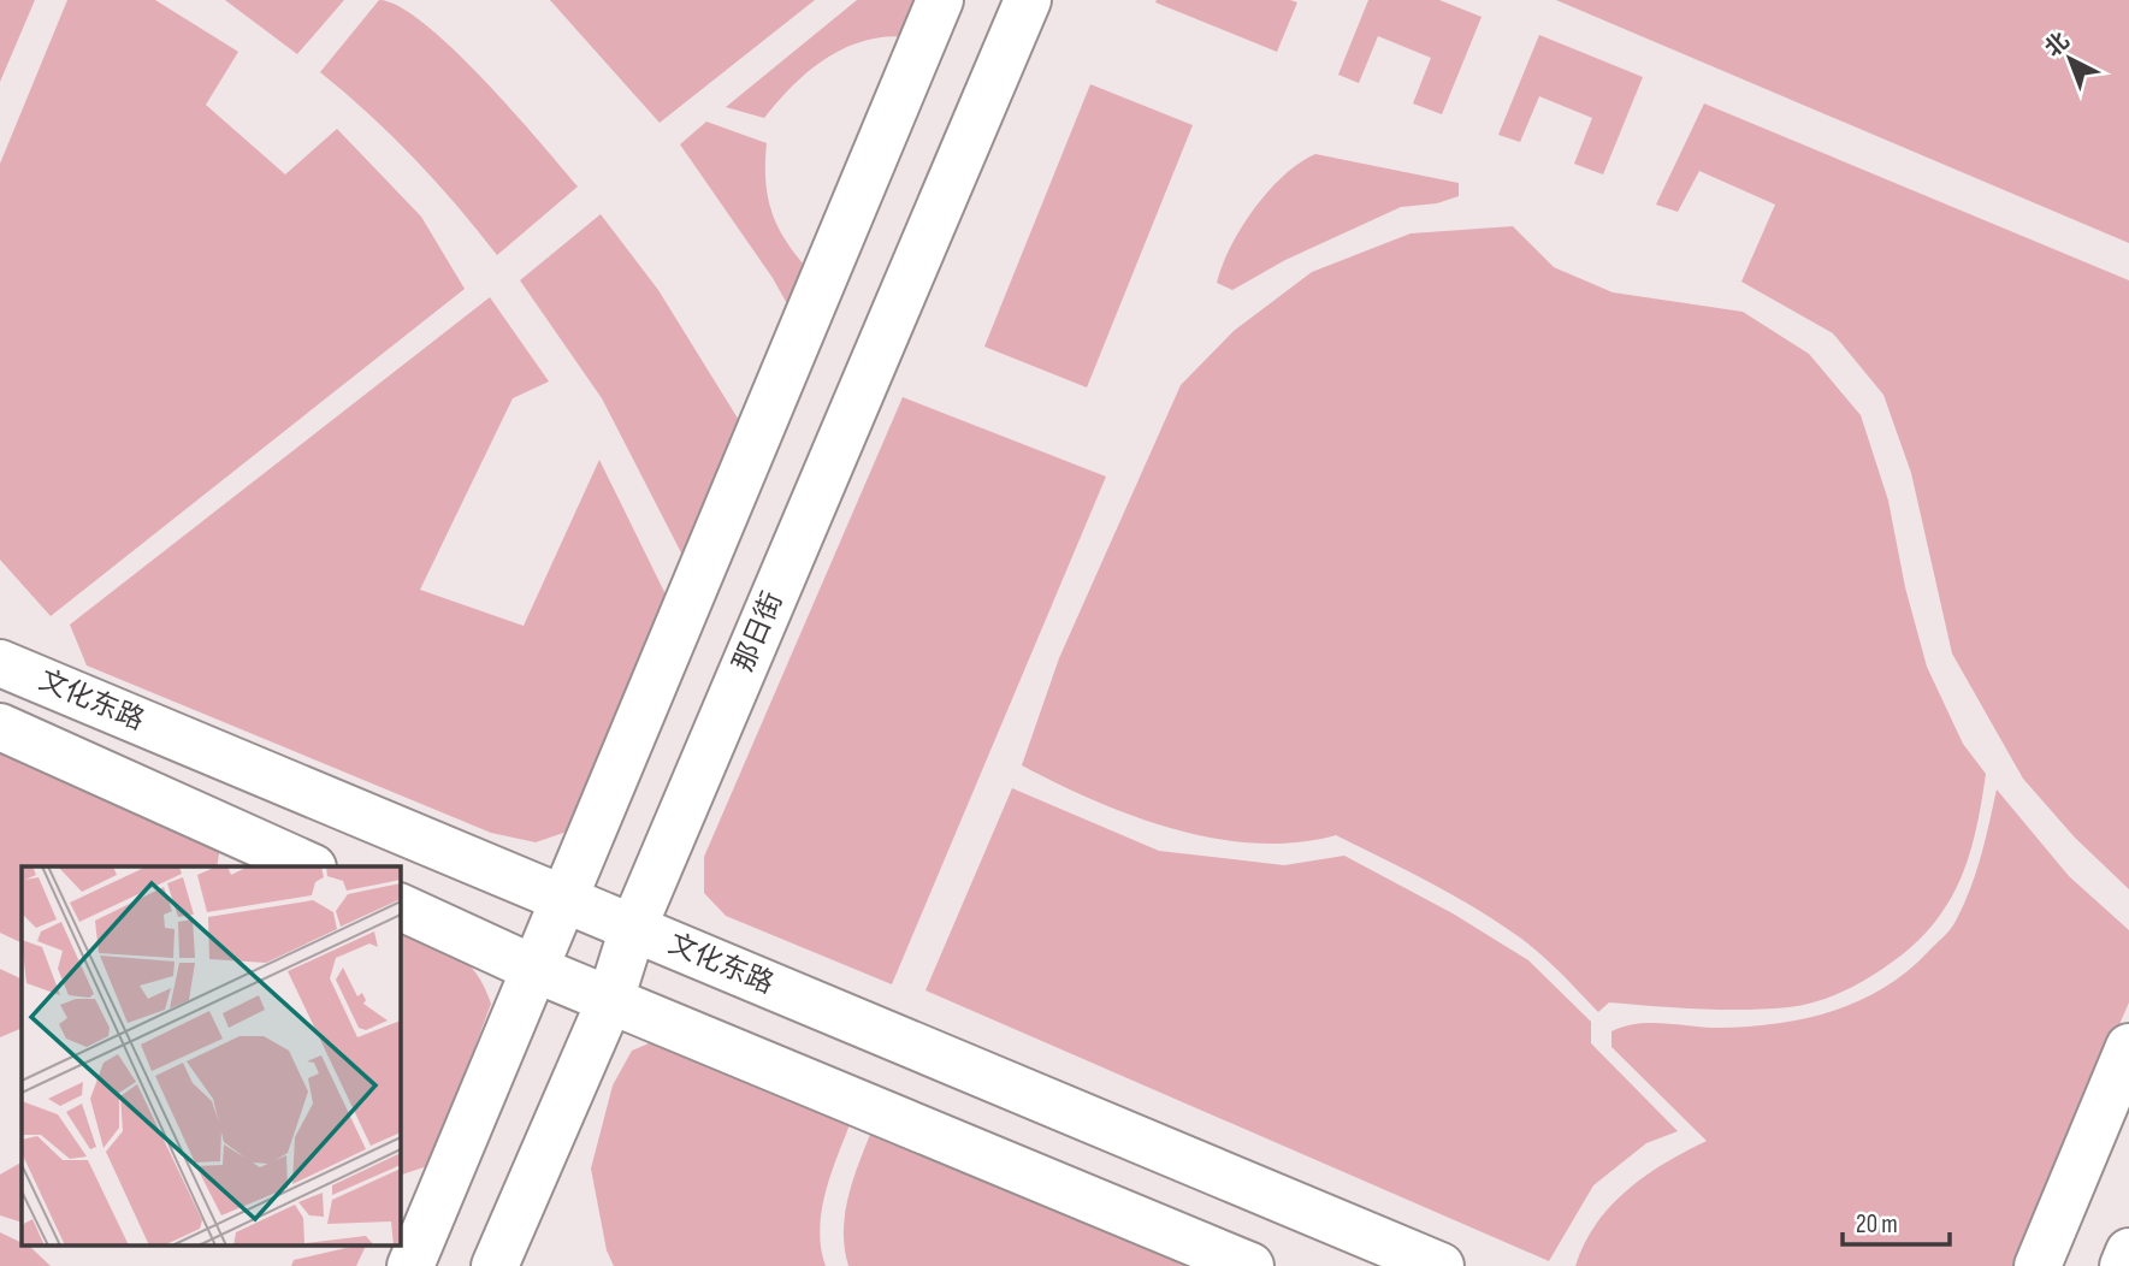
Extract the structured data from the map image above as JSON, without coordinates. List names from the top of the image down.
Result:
{
  "streets": {
    "street": ["那日街", "文化东路"]
  },
  "crossings": [
    ["那日街", "文化东路"]
  ],
  "scale_bar": "20 m",
  "north": "top left"
}
